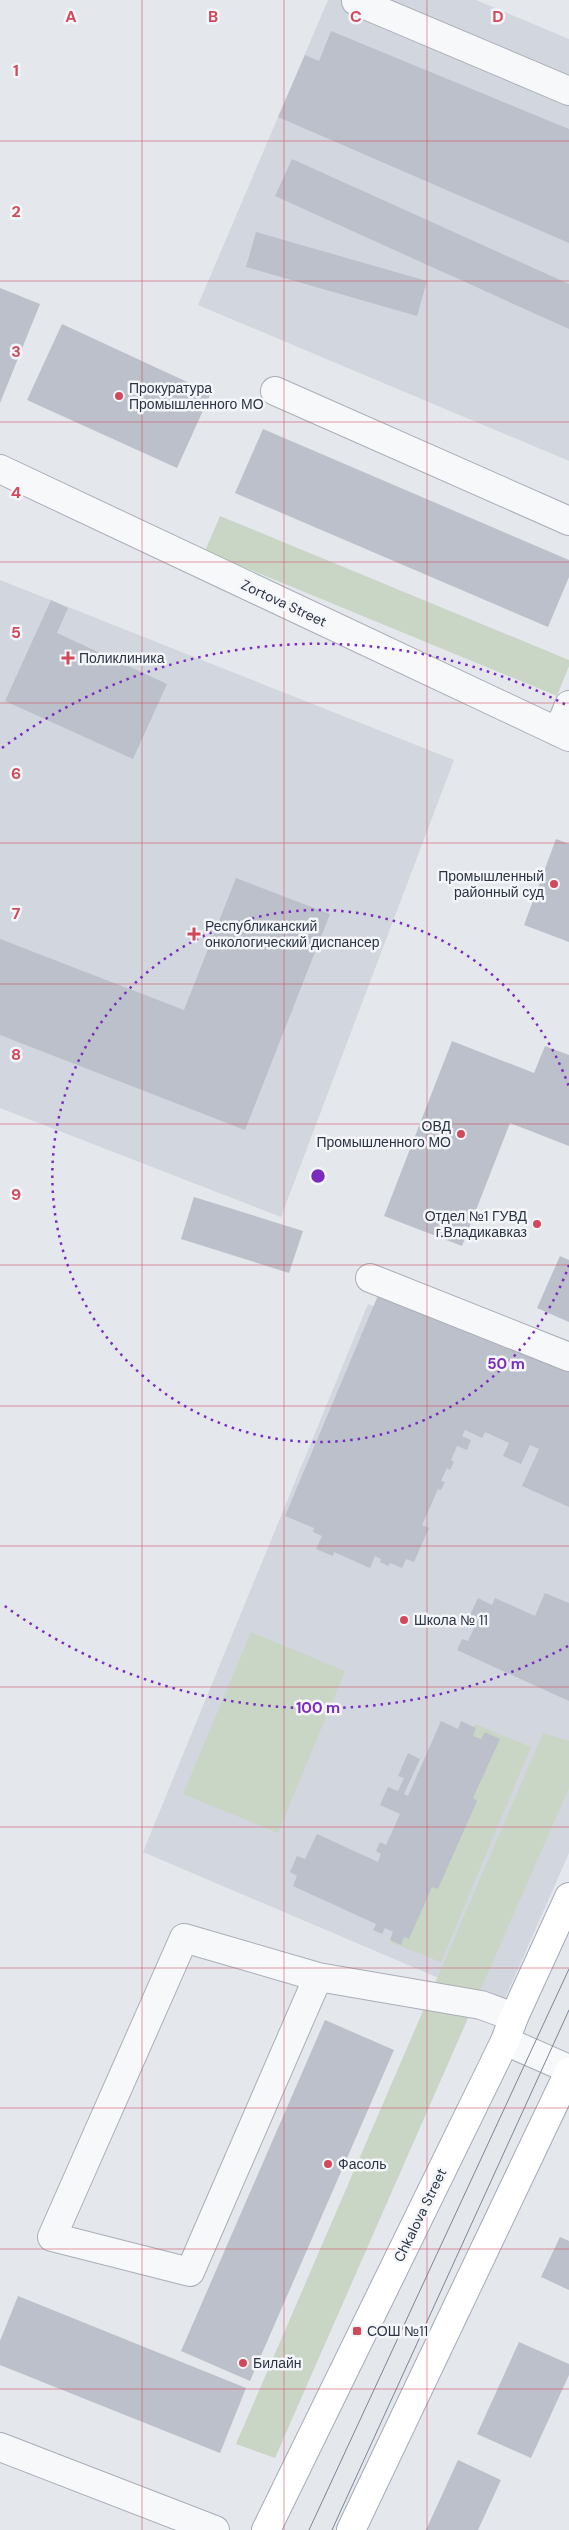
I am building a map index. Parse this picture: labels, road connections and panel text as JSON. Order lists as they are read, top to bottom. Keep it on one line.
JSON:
{"streets":{"main road":["Chkalova Street"],"street":["Zortova Street"]},"places":{"other":["Прокуратура Промышленного МО","Промышленный районный суд","ОВД Промышленного МО","Отдел №1 ГУВД г.Владикавказ","Школа № 11","Фасоль","Билайн"],"health":["Поликлиника","Республиканский онкологический диспансер"],"transit":["СОШ №11"]},"grid":{"columns":["A","B","C","D"],"rows":["1","2","3","4","5","6","7","8","9"]},"rings":["50 m","100 m"]}
